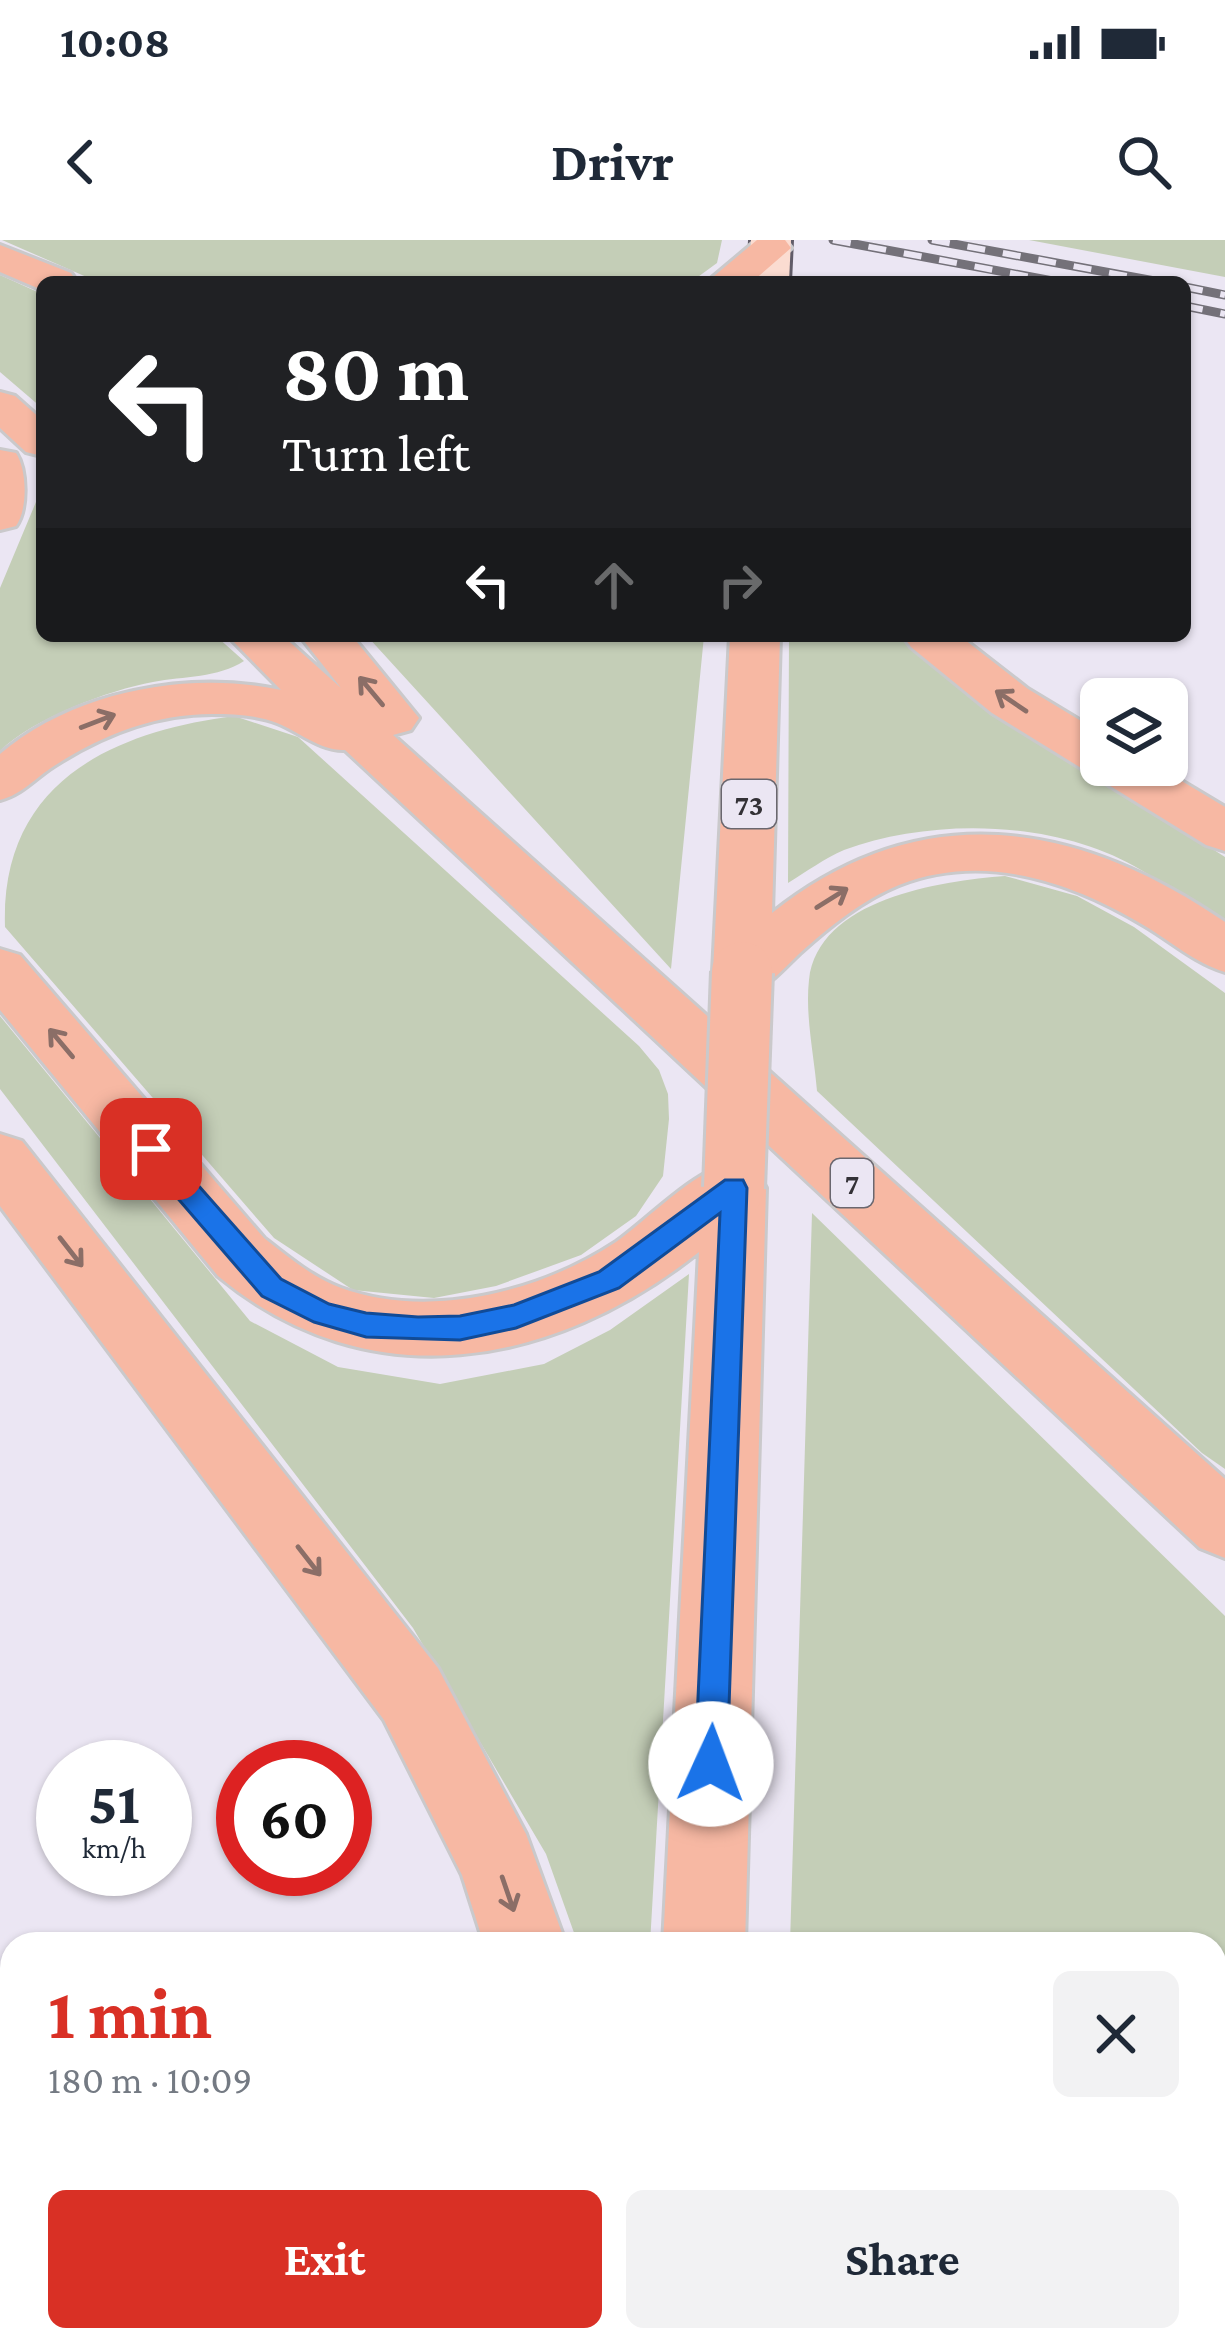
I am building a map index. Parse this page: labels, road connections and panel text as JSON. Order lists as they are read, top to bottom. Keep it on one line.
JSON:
{"streets":{"main road":["73","7"]},"page":{"status":"10:08","header":"Drivr","turn":["80 m","Turn left"],"speed":"51 km/h","limit":"60","heading":["1 min","180 m · 10:09"],"buttons":["Exit","Share"]}}
